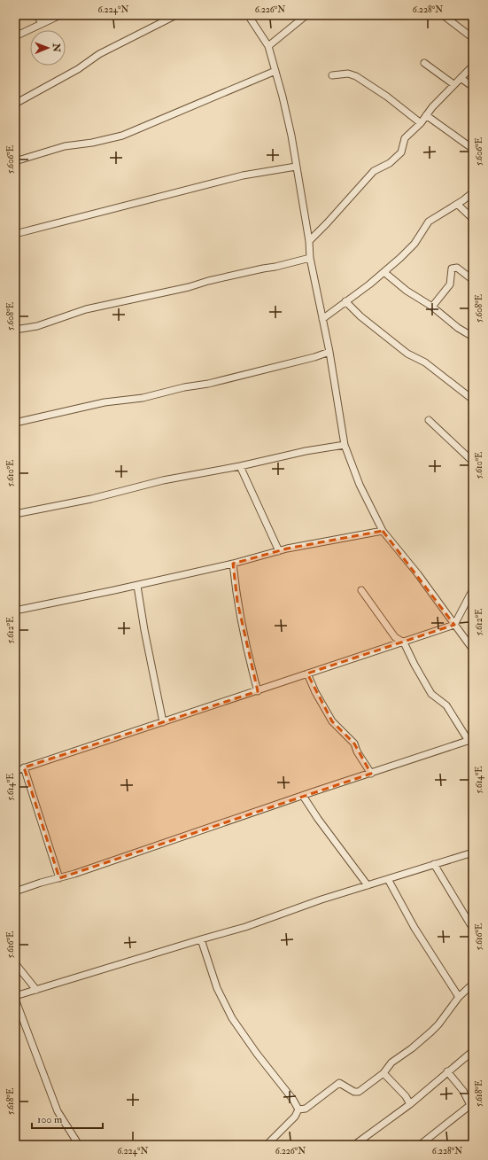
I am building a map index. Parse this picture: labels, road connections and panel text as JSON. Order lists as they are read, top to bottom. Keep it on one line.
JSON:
{"scale_bar":"100 m","north":"right","coordinates":["6.224°N","6.226°N","6.228°N","5.606°E","5.608°E","5.610°E","5.612°E","5.614°E","5.616°E","5.618°E"]}
